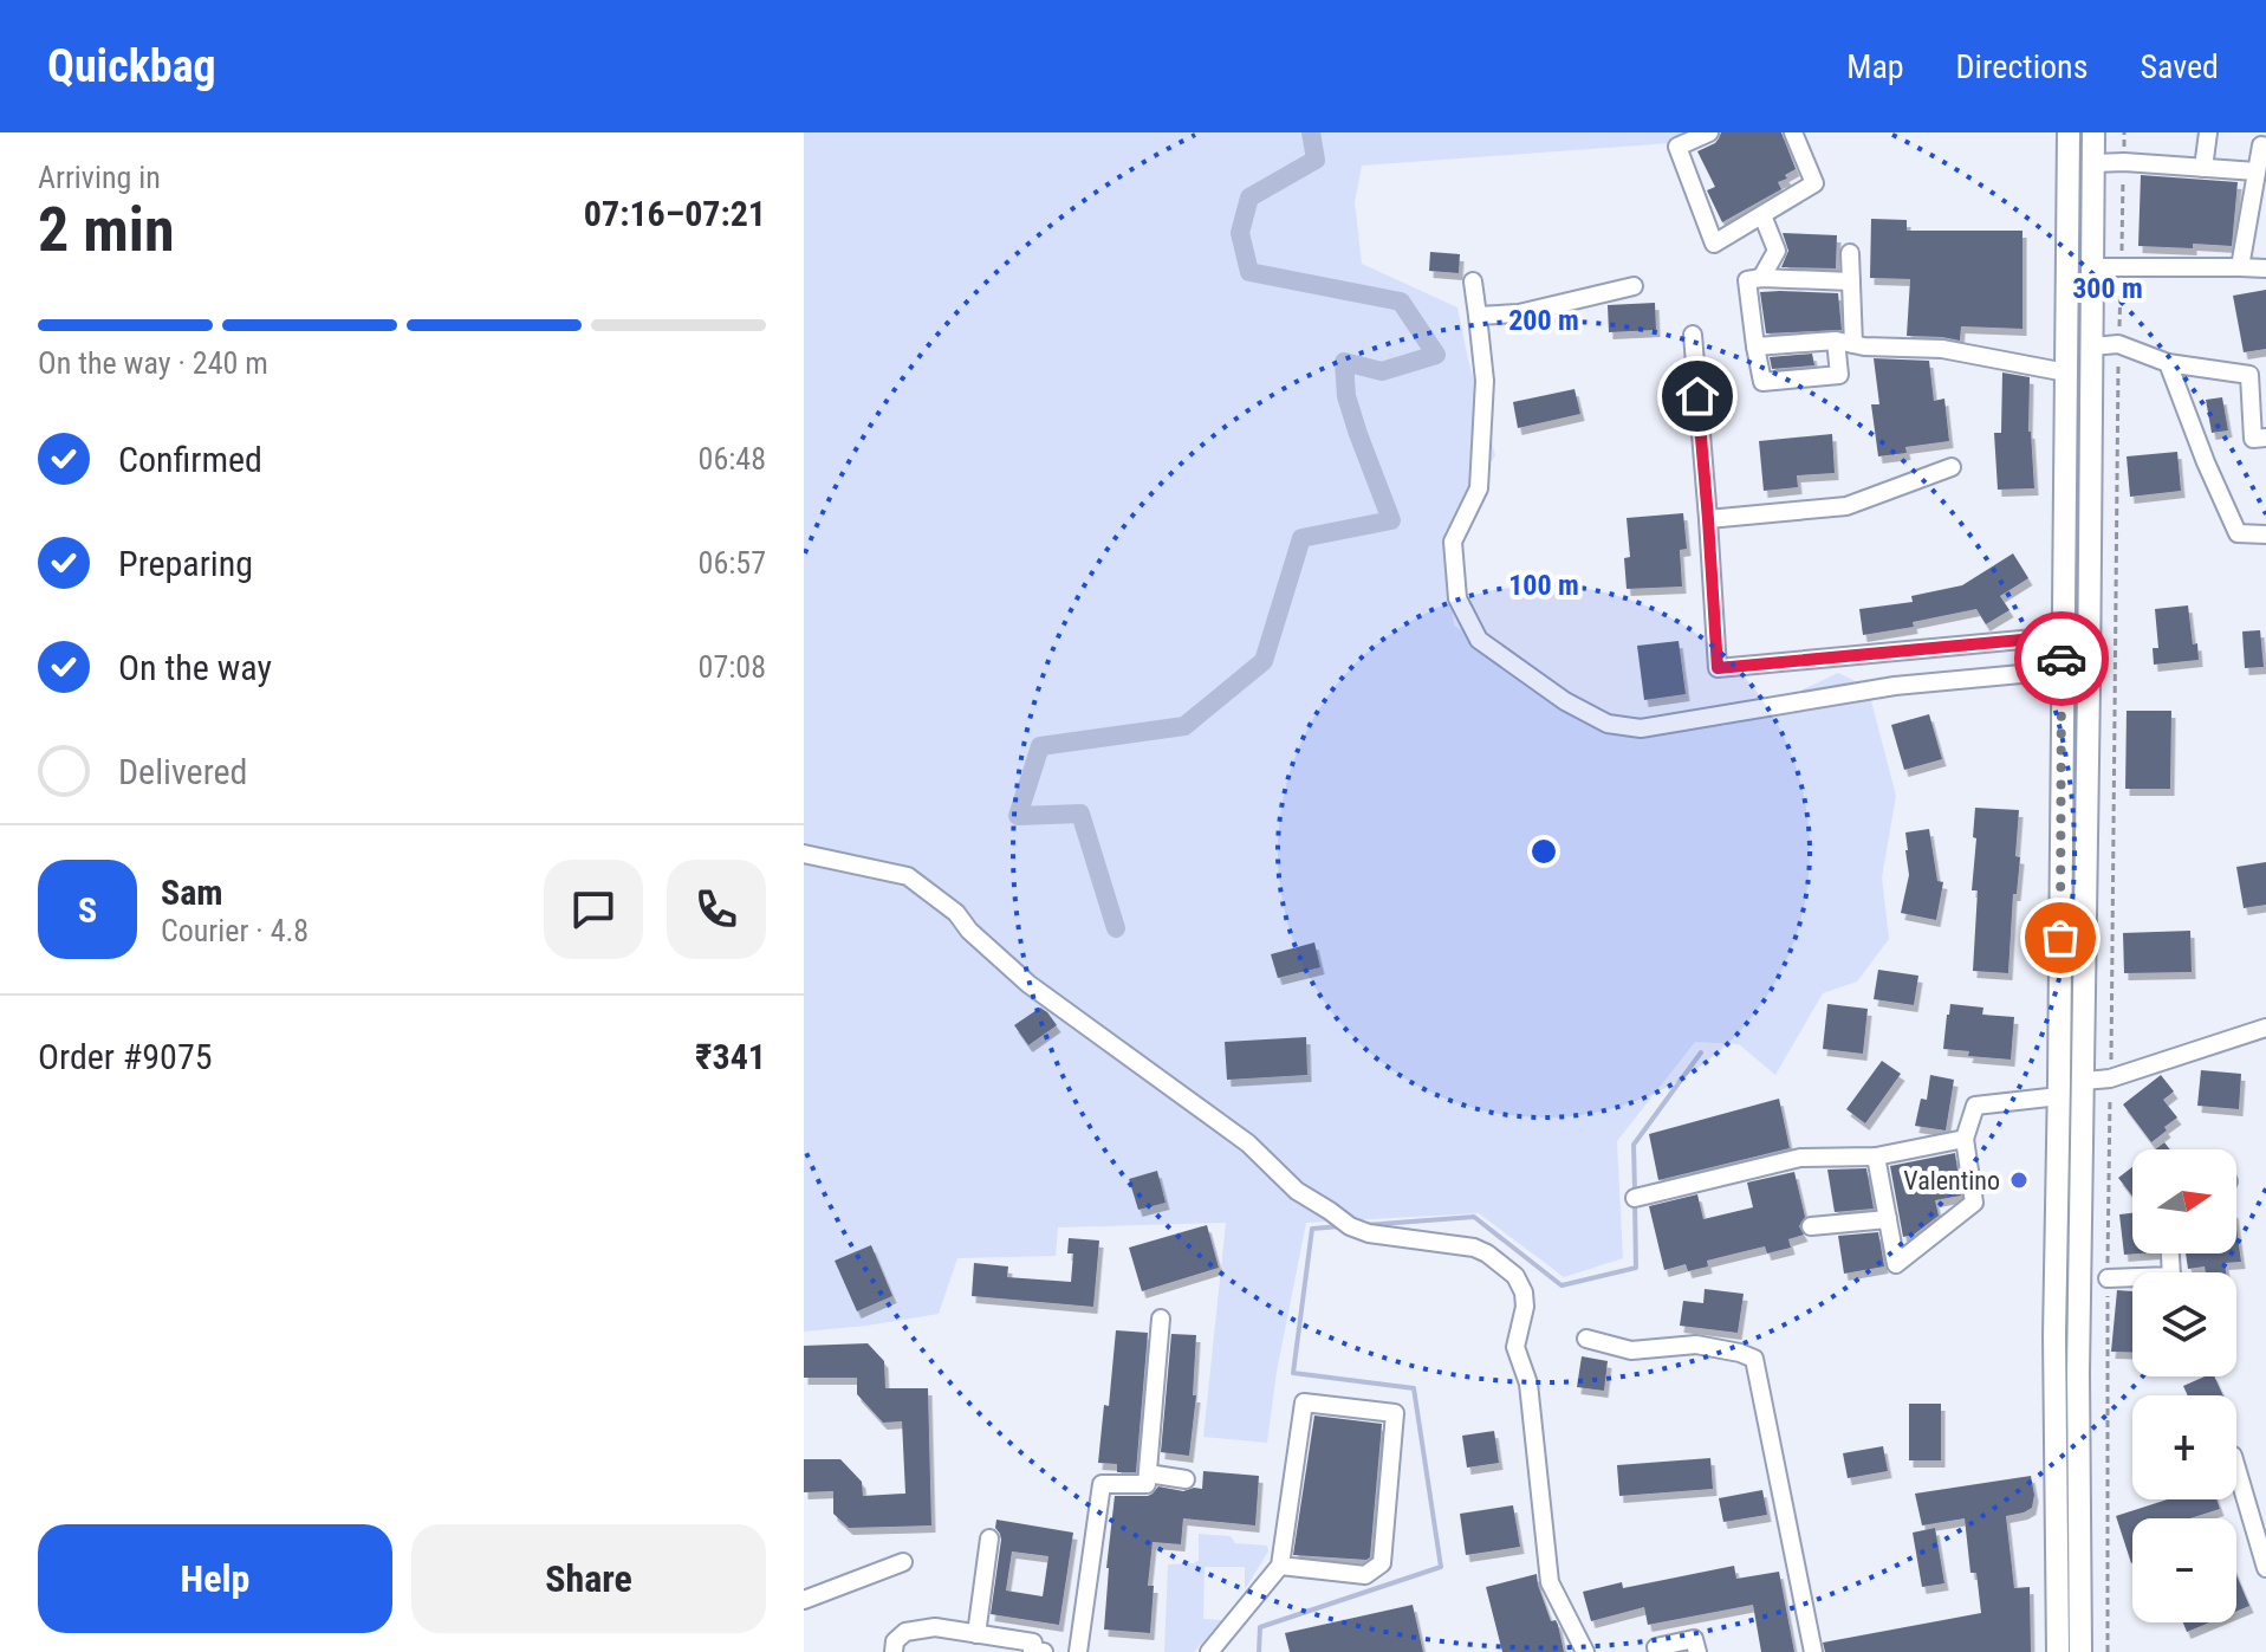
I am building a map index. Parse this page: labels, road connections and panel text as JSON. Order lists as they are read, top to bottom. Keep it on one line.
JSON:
{"places":["Valentino"],"north":"right","page":{"header":"Quickbag","nav":["Map","Directions","Saved"],"heading":["2 min","Arriving in","07:16–07:21"],"panel":["Sam","Courier · 4.8","Order #9075","₹341"],"bar":"On the way · 240 m","list":[["Confirmed","06:48"],["Preparing","06:57"],["On the way","07:08"],"Delivered"],"round":"S","map_buttons":["+","−"],"buttons":["Help","Share"]},"rings":["300 m","200 m","100 m"]}
